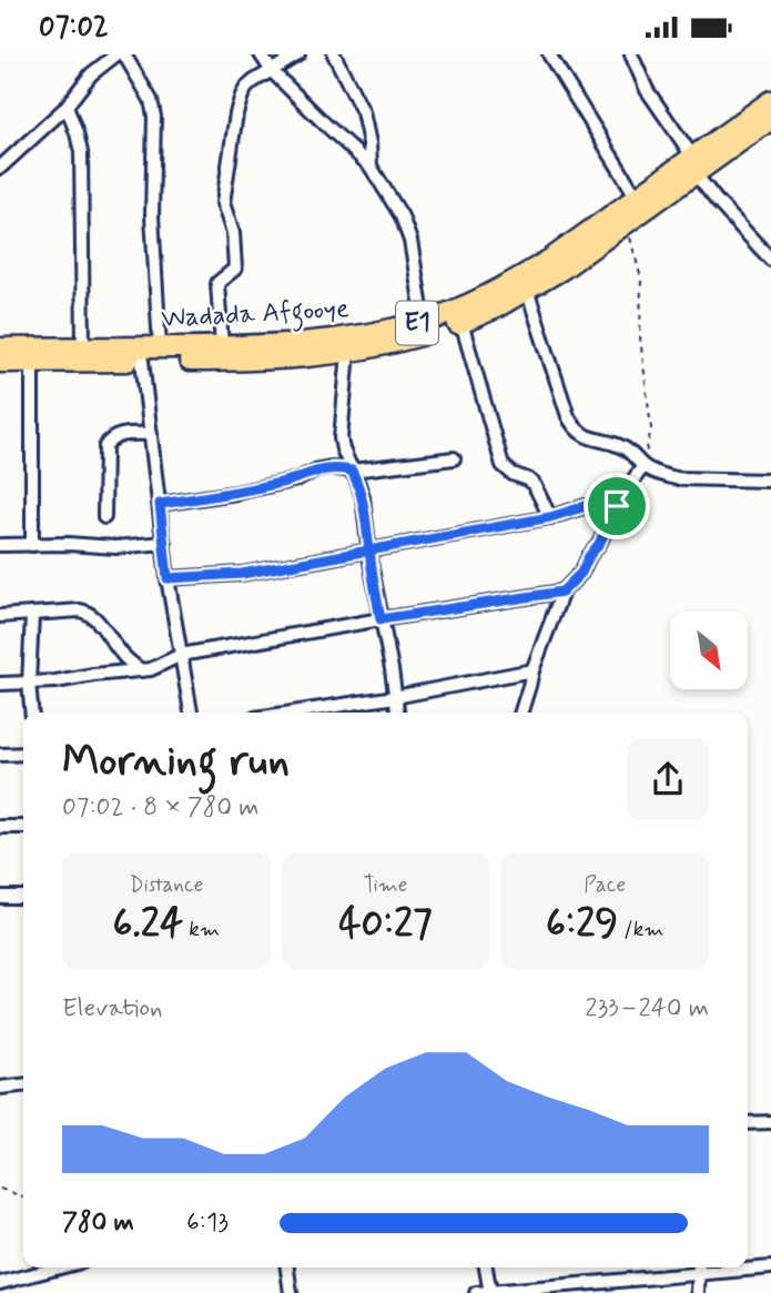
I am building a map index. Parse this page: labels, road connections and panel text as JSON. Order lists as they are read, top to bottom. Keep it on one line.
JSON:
{"streets":{"highway":["Wadada Afgooye","E1"]},"north":"bottom right","page":{"status":"07:02","heading":["Morning run","07:02 · 8 × 780 m"],"stats":[["Distance","6.24 km"],["Time","40:27"],["Pace","6:29 /km"]],"chart":["Elevation","233–240 m"],"list":[{"name":"780 m","note":"6:13"}]}}
